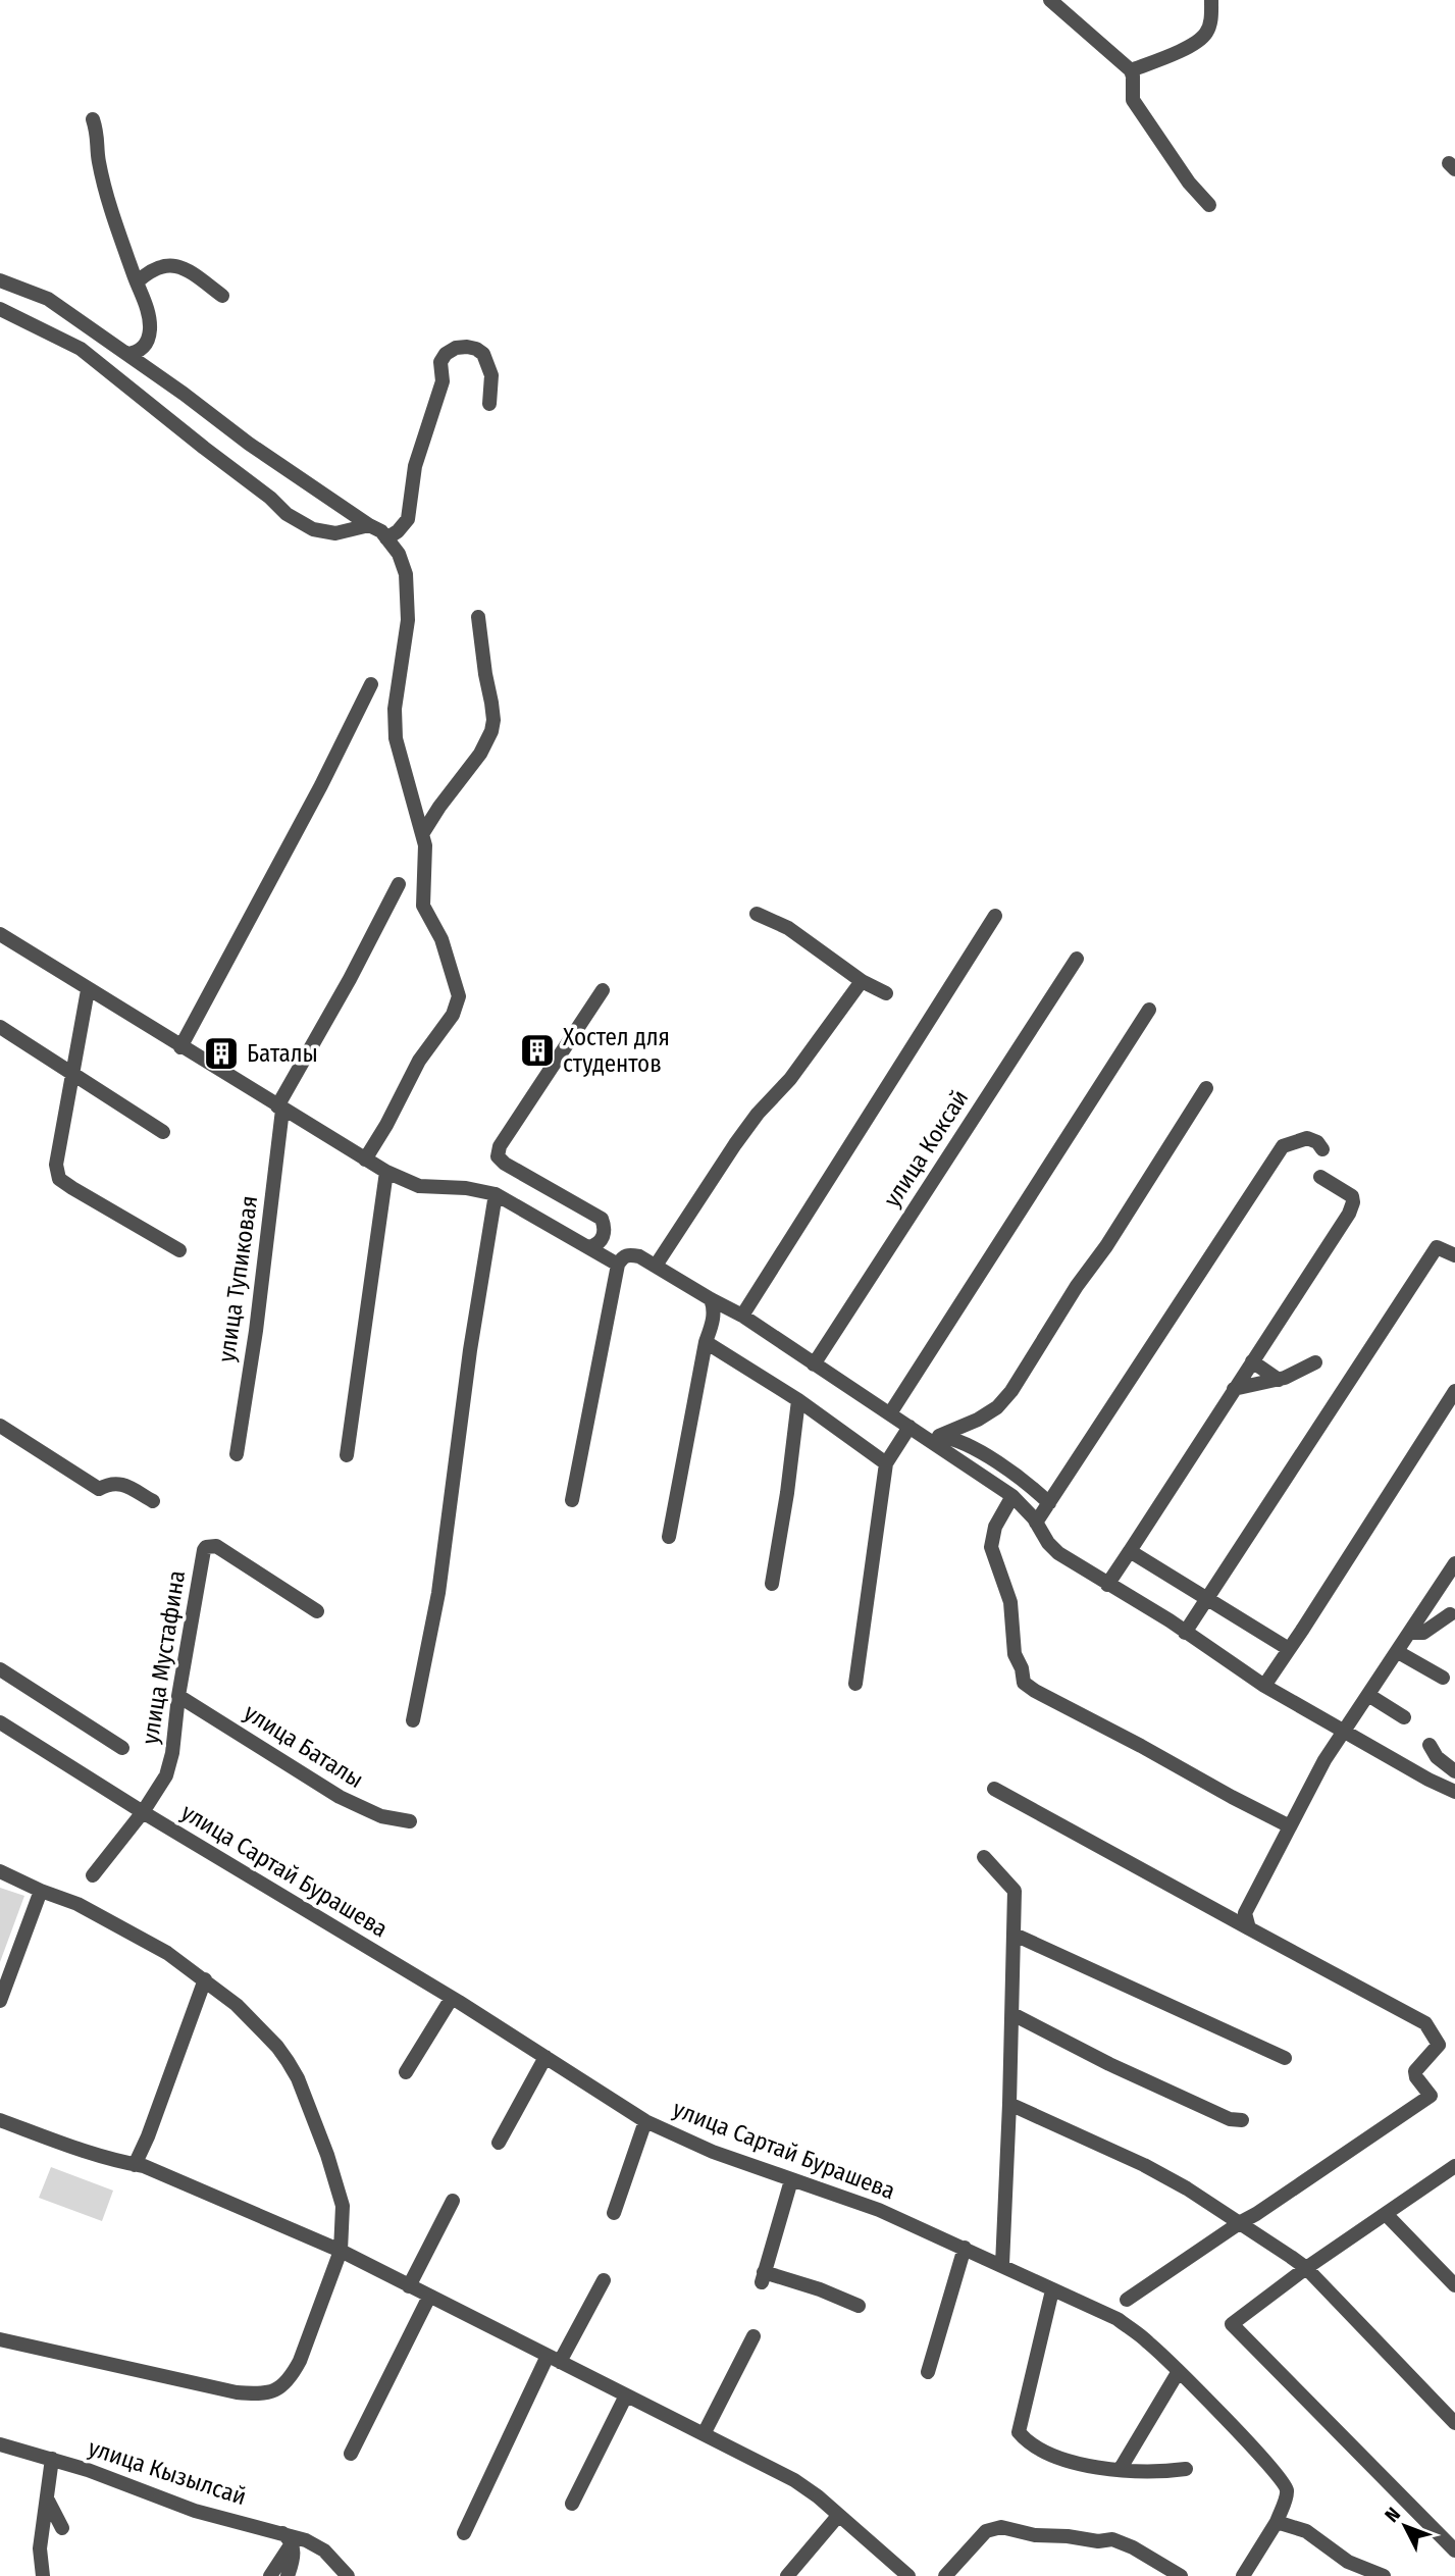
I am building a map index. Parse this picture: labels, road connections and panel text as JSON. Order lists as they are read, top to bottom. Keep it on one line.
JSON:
{"streets":{"street":["улица Коксай","улица Тупиковая","улица Мустафина","улица Баталы","улица Сартай Бурашева","улица Кызылсай"]},"crossings":[["улица Мустафина","улица Баталы"],["улица Мустафина","улица Сартай Бурашева"]],"places":{"building":["Хостел для студентов","Баталы"]},"north":"top left"}
